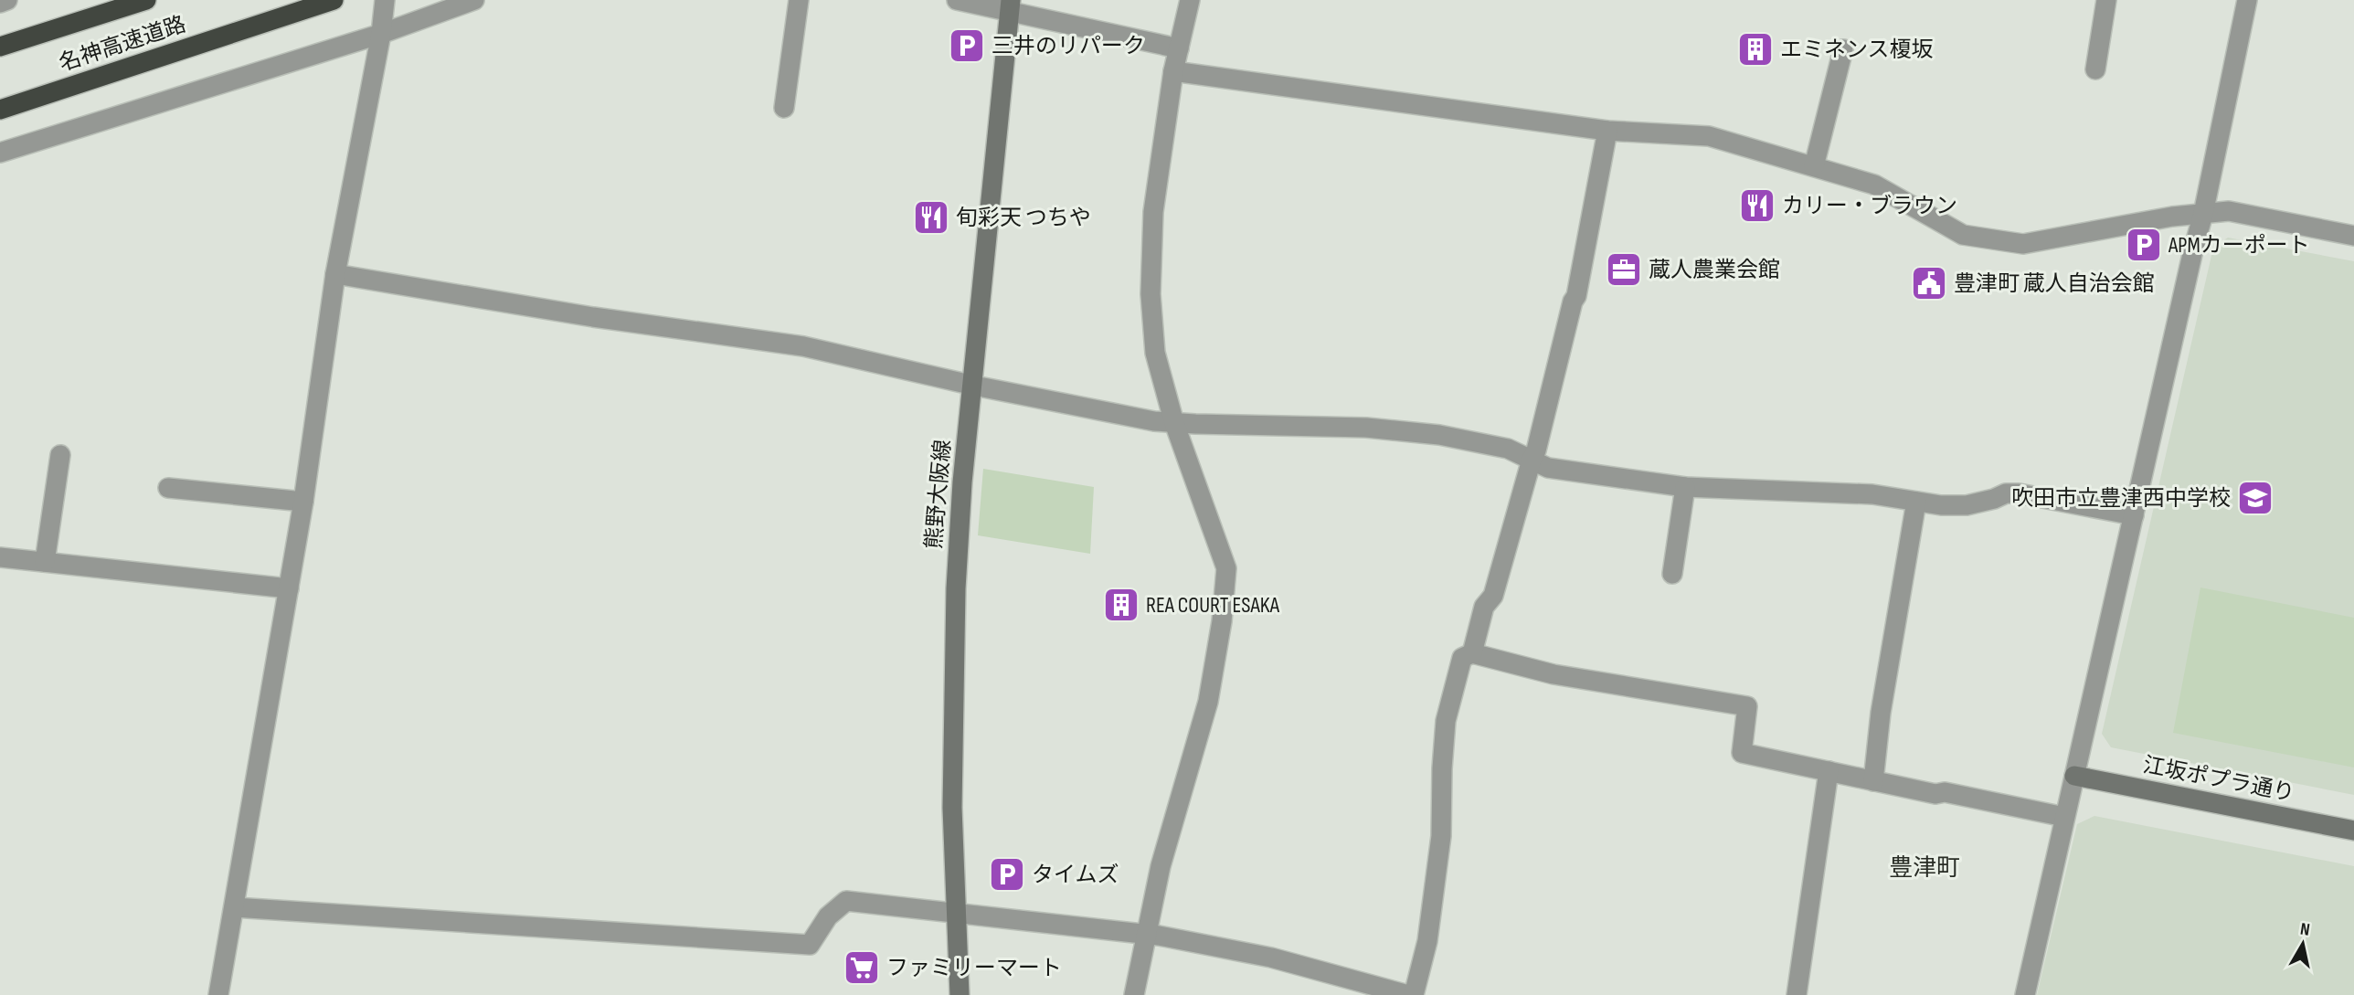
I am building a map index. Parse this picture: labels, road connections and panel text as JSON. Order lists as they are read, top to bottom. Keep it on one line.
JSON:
{"streets":{"highway":["名神高速道路"],"main road":["熊野大阪線","江坂ポプラ通り"]},"districts":["豊津町"],"places":{"parking":["三井のリパーク","APMカーポート","タイムズ"],"building":["エミネンス榎坂","REA COURT ESAKA"],"restaurant":["カリー・ブラウン","旬彩天 つちや"],"office":["蔵人農業会館"],"public building":["豊津町 蔵人自治会館"],"school or university":["吹田市立豊津西中学校"],"supermarket":["ファミリーマート"]},"north":"top"}
